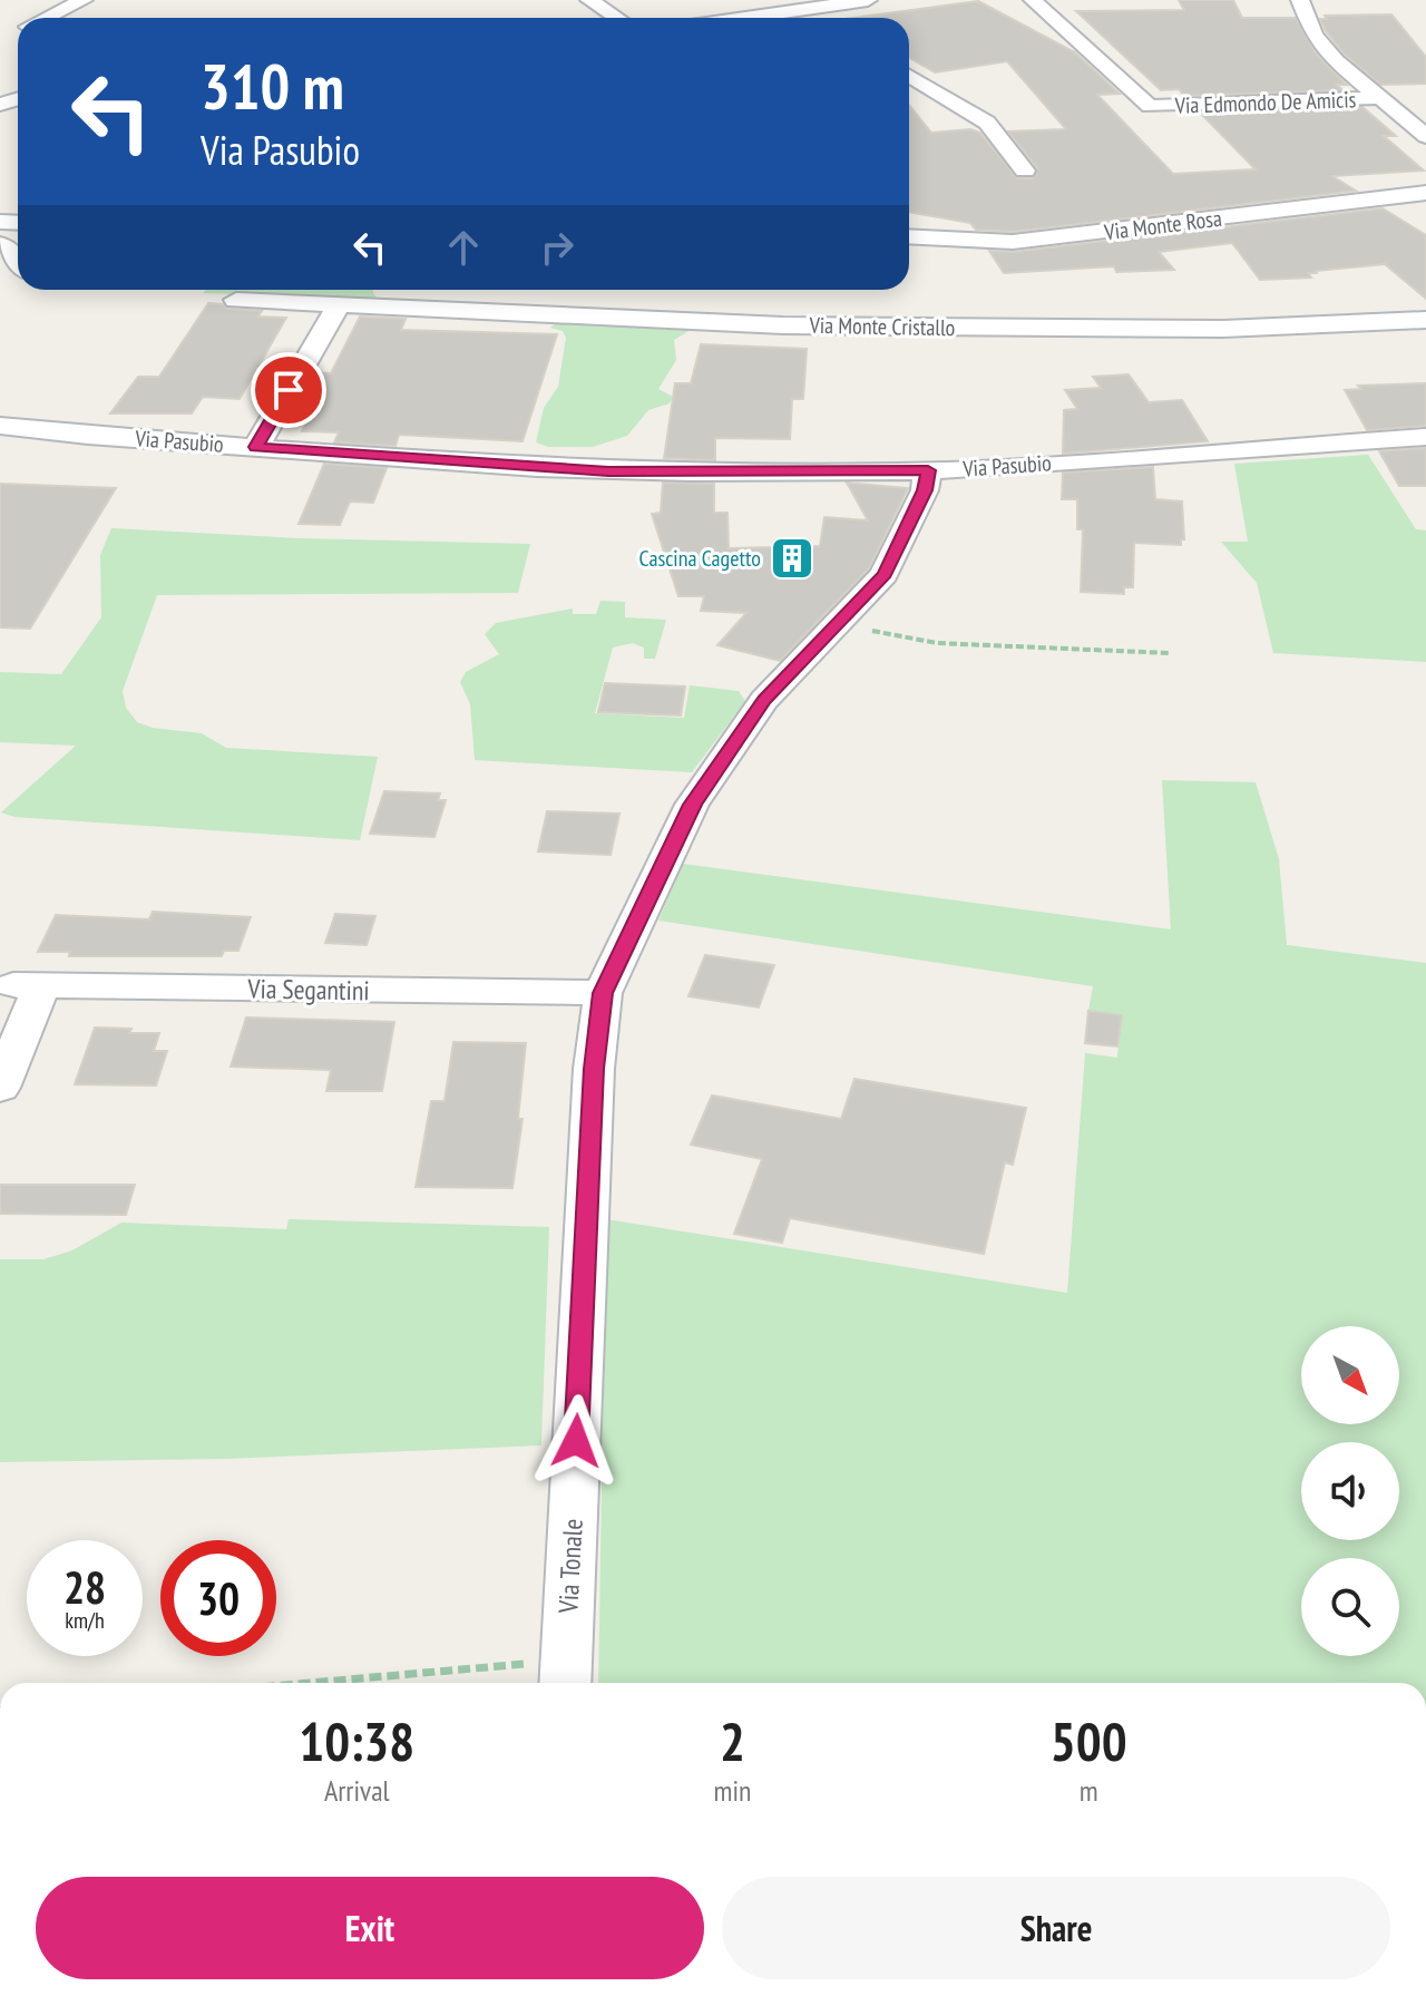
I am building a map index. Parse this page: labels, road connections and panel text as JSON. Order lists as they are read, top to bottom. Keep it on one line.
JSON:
{"streets":{"street":["Via Edmondo De Amicis","Via Monte Rosa","Via Monte Cristallo","Via Pasubio","Via Segantini","Via Tonale"]},"crossings":[["Via Pasubio","Via Tonale"],["Via Segantini","Via Tonale"]],"places":{"building":["Cascina Cagetto"]},"north":"bottom right","page":{"turn":["310 m","Via Pasubio"],"speed":"28 km/h","limit":"30","eta":["10:38","Arrival","2","min","500","m"],"buttons":["Exit","Share"]}}
